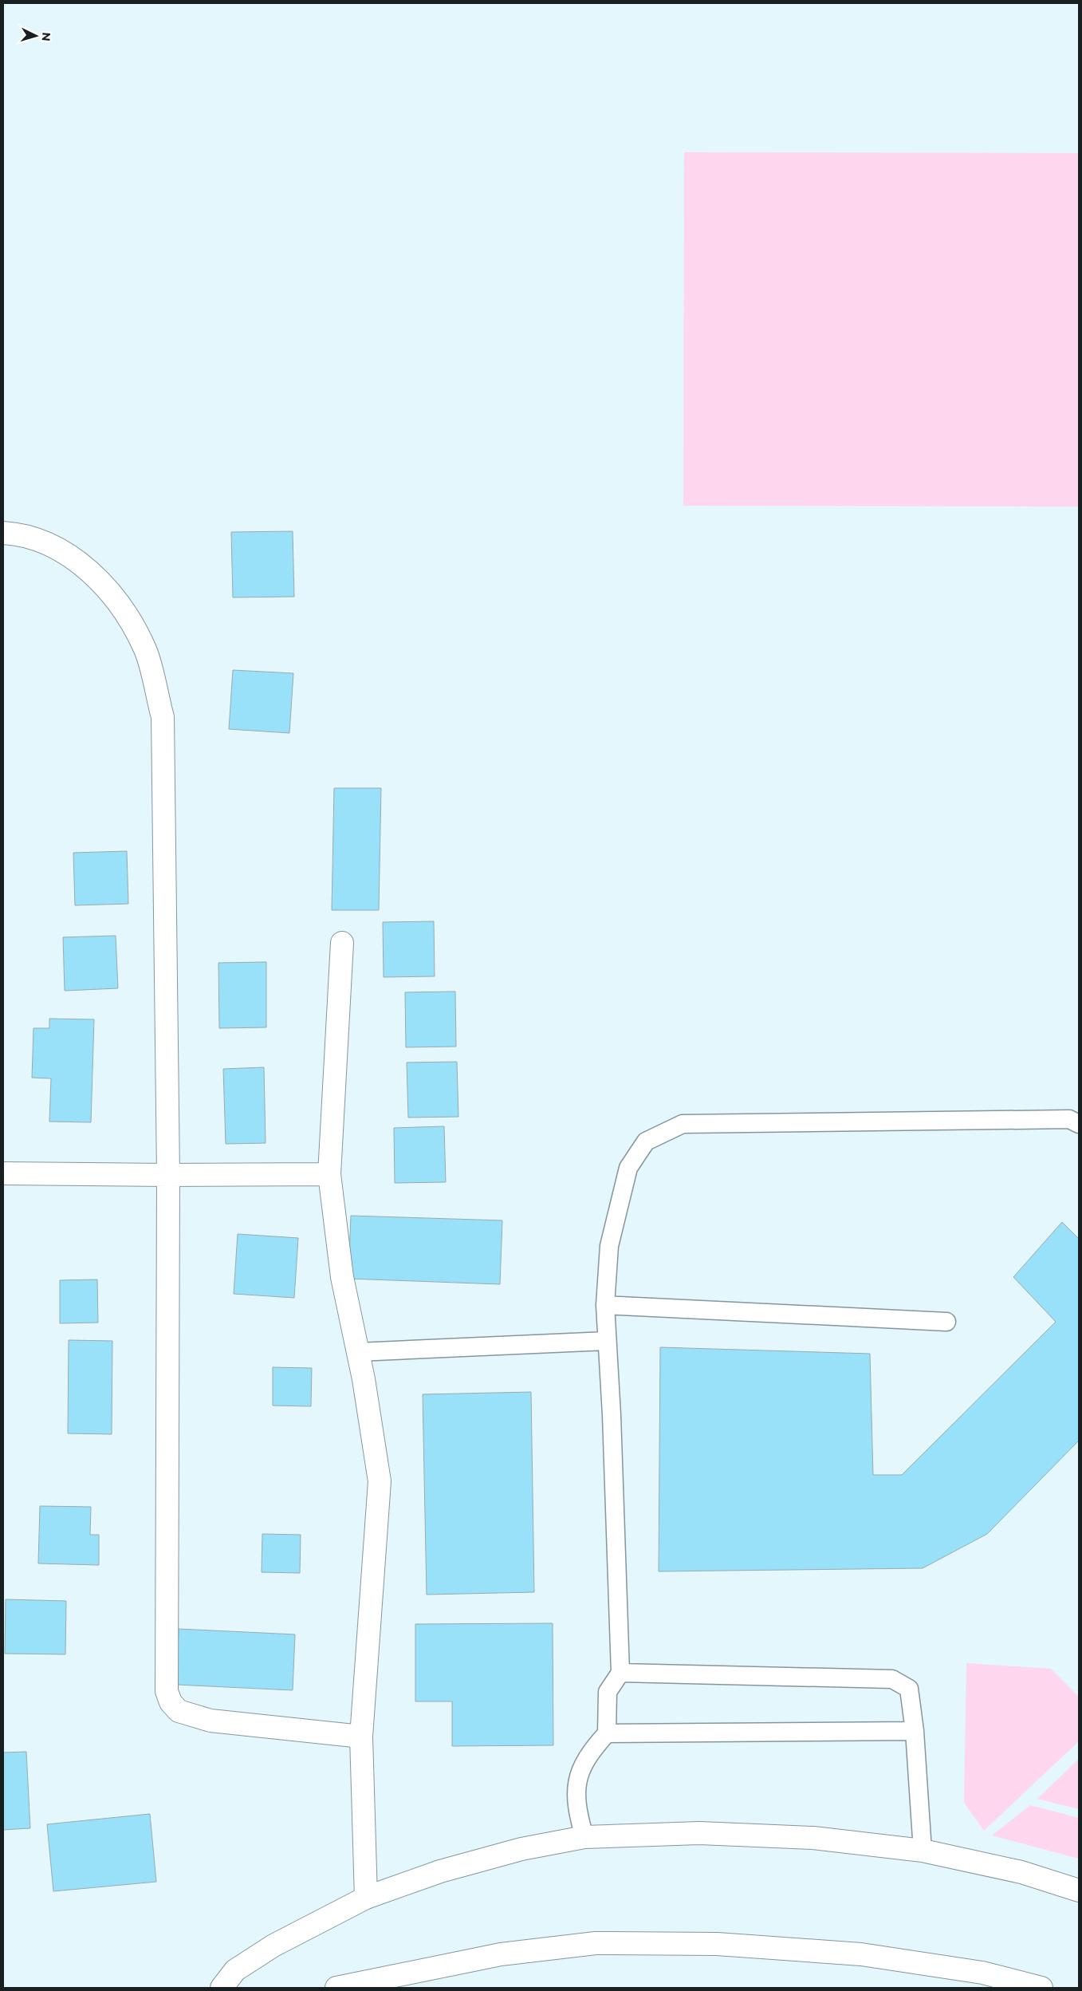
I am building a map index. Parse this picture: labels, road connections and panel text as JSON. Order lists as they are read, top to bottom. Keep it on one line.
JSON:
{"north":"right"}
